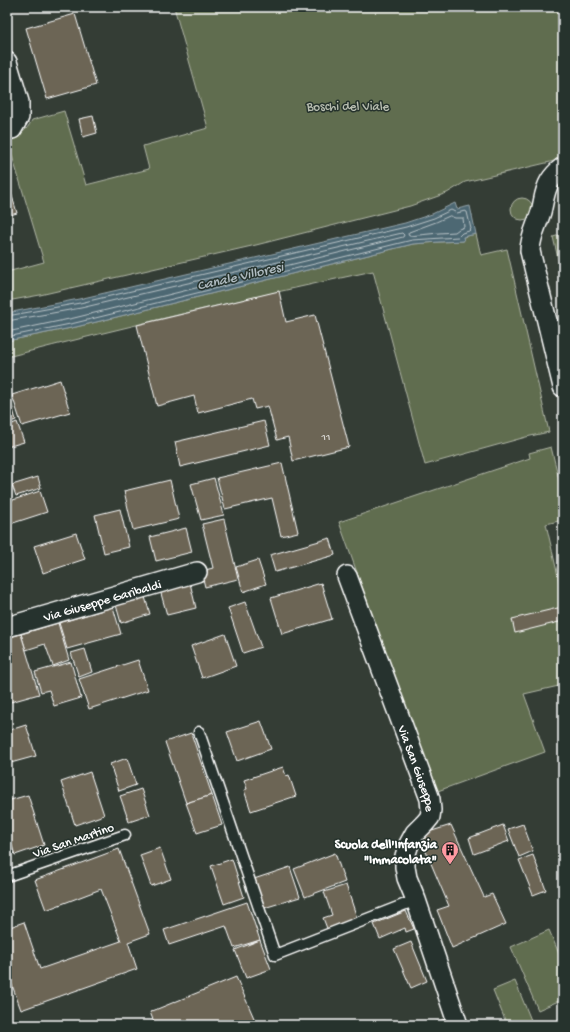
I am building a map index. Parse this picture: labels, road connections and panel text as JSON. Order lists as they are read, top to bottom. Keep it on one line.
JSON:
{"streets":{"street":["Via Giuseppe Garibaldi","Via San Giuseppe"],"lane":["Via San Martino"]},"water":["Canale Villoresi"],"parks":["Boschi del Viale"],"places":{"building":["Scuola dell'Infanzia \"Immacolata\""]},"house_numbers":["11"]}
